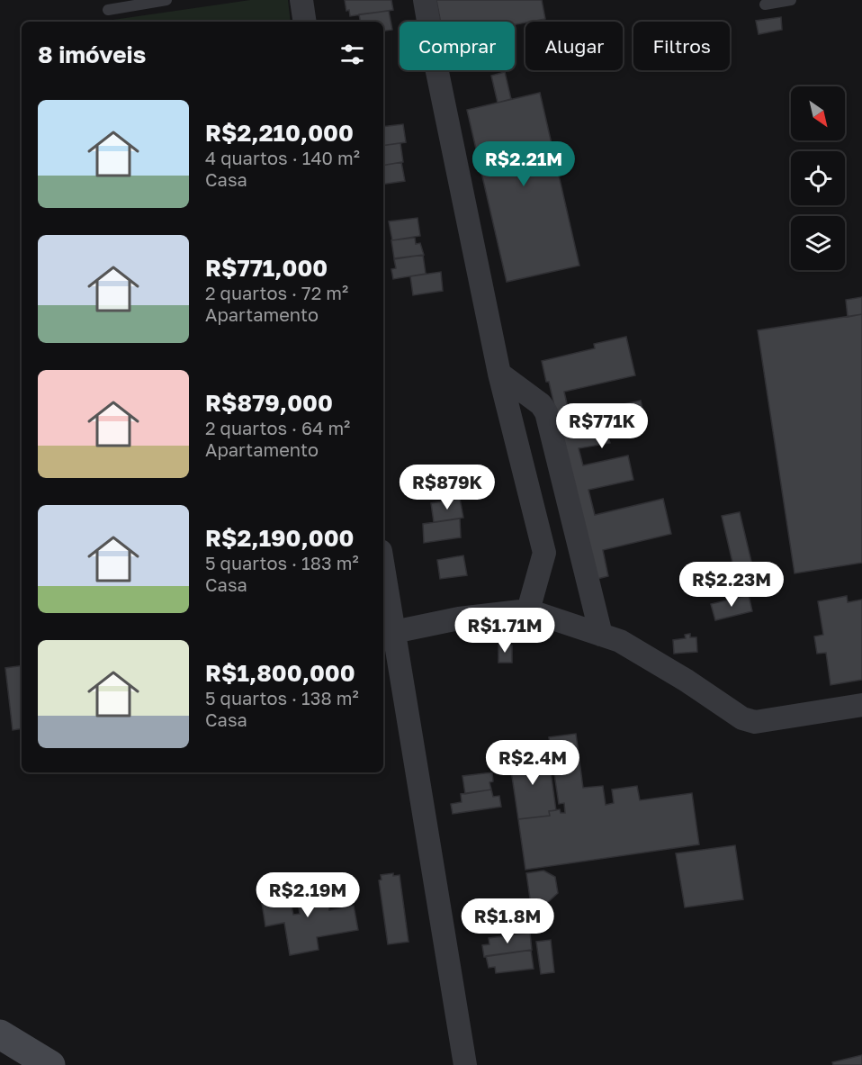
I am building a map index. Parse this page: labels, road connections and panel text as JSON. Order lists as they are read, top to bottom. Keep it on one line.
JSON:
{"north":"bottom right","page":{"chip":["Comprar","Alugar","Filtros"],"heading":"8 imóveis","list":[{"name":"R$2,210,000","note":"4 quartos · 140 m² · Casa"},{"name":"R$771,000","note":"2 quartos · 72 m² · Apartamento"},{"name":"R$879,000","note":"2 quartos · 64 m² · Apartamento"},{"name":"R$2,190,000","note":"5 quartos · 183 m² · Casa"},{"name":"R$1,800,000","note":"5 quartos · 138 m² · Casa"}],"price":["R$2.21M","R$771K","R$879K","R$2.23M","R$1.71M","R$2.4M","R$2.19M","R$1.8M"]}}
